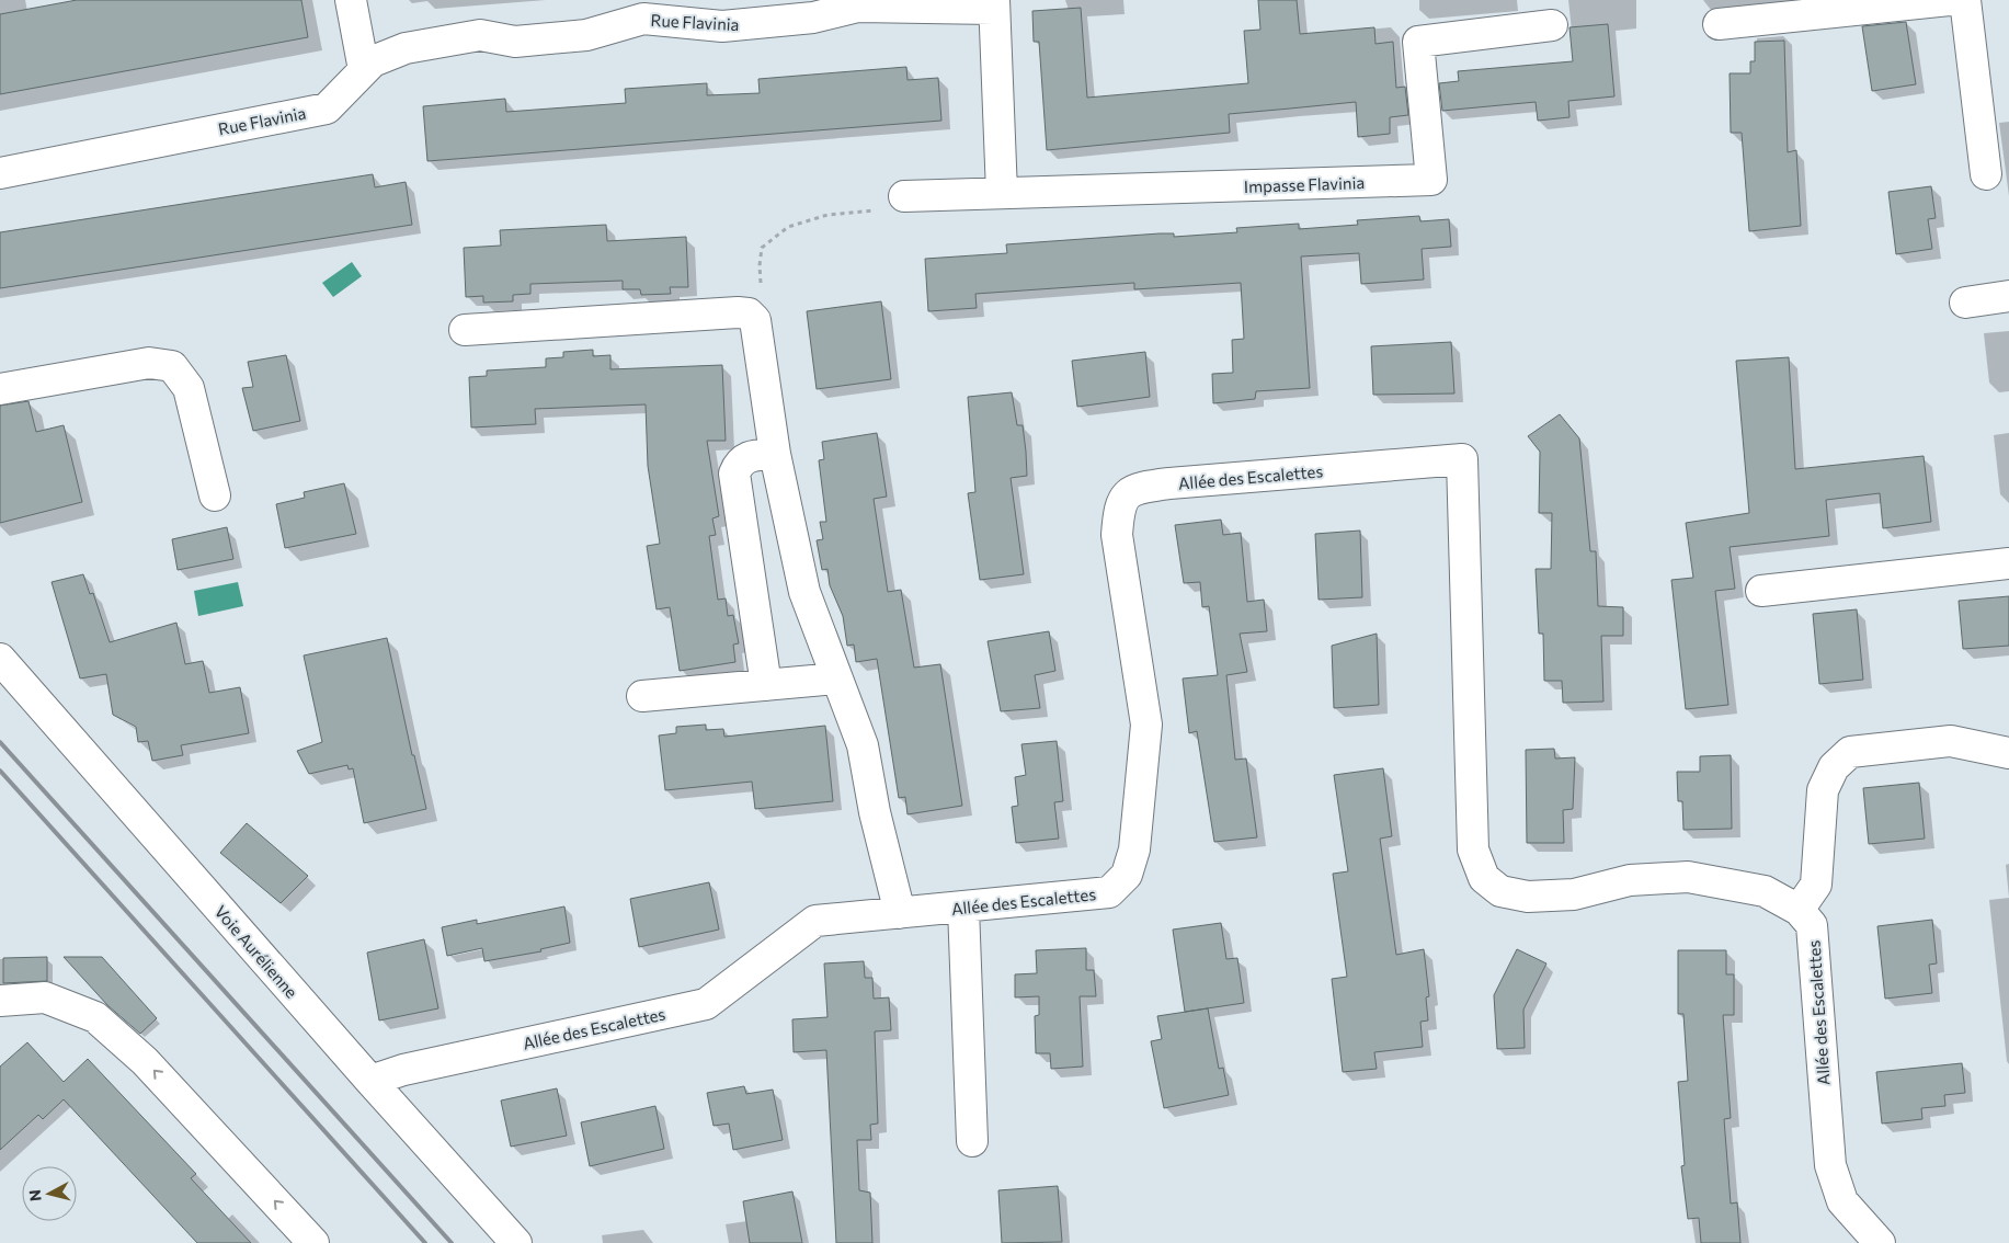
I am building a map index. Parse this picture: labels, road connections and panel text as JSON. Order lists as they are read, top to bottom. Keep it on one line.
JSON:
{"streets":{"street":["Rue Flavinia","Impasse Flavinia","Allée des Escalettes","Voie Aurélienne"]},"crossings":[["Rue Flavinia","Impasse Flavinia"],["Allée des Escalettes","Voie Aurélienne"]],"north":"left"}
